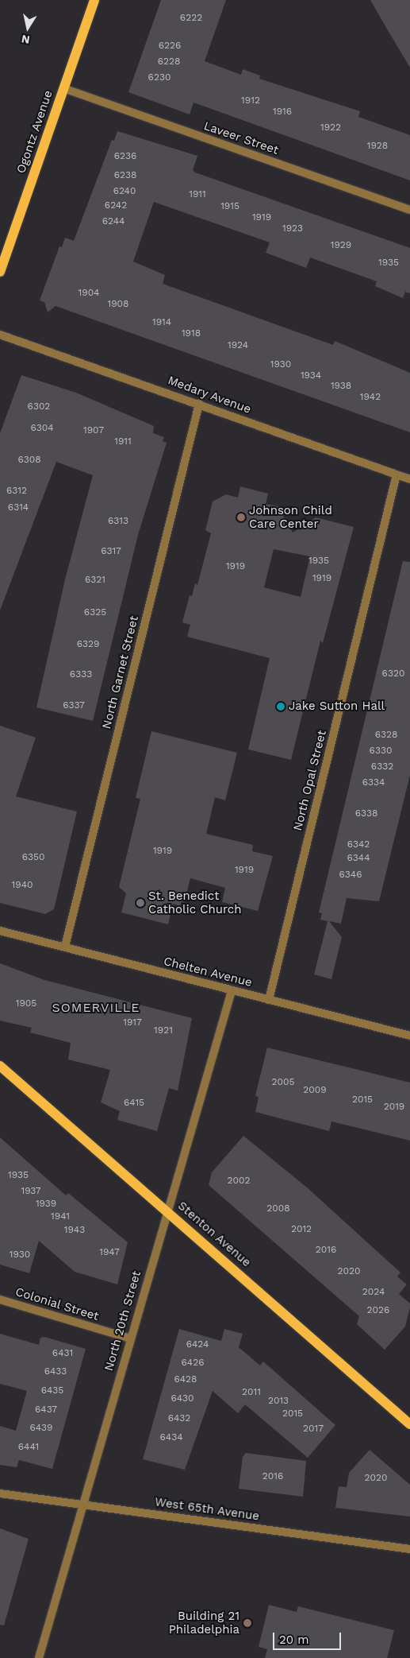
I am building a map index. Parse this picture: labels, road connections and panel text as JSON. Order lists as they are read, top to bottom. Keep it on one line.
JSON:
{"streets":{"main road":["Ogontz Avenue","Stenton Avenue"],"street":["Laveer Street","Medary Avenue","North Garnet Street","North Opal Street","Chelten Avenue","Colonial Street","North 20th Street","West 65th Avenue"]},"crossings":[["Ogontz Avenue","Laveer Street"],["Medary Avenue","North Garnet Street"],["Medary Avenue","North Opal Street"],["North Garnet Street","Chelten Avenue"],["North Opal Street","Chelten Avenue"],["Chelten Avenue","North 20th Street"],["Stenton Avenue","North 20th Street"],["Colonial Street","North 20th Street"],["North 20th Street","West 65th Avenue"]],"districts":["SOMERVILLE"],"places":["Johnson Child Care Center","Jake Sutton Hall","St. Benedict Catholic Church","Building 21 Philadelphia"],"house_numbers":["6222","6226","6228","6230","1912","1916","1922","1928","6236","6238","6240","1911","6242","1915","1919","6244","1923","1929","1935","1904","1908","1914","1918","1924","1930","1934","1938","1942","6302","6304","1907","1911","6308","6312","6314","6313","6317","1935","1919","1919","6321","6325","6329","6320","6333","6337","6328","6330","6332","6334","6338","6342","1919","6350","6344","1919","6346","1940","1905","1917","1921","2005","2009","2015","6415","2019","1935","2002","1937","1939","2008","1941","2012","1943","2016","1947","1930","2020","2024","2026","6424","6431","6426","6433","6428","6435","2011","6430","2013","6437","2015","6432","6439","2017","6434","6441","2016","2020"],"scale_bar":"20 m","north":"bottom"}
